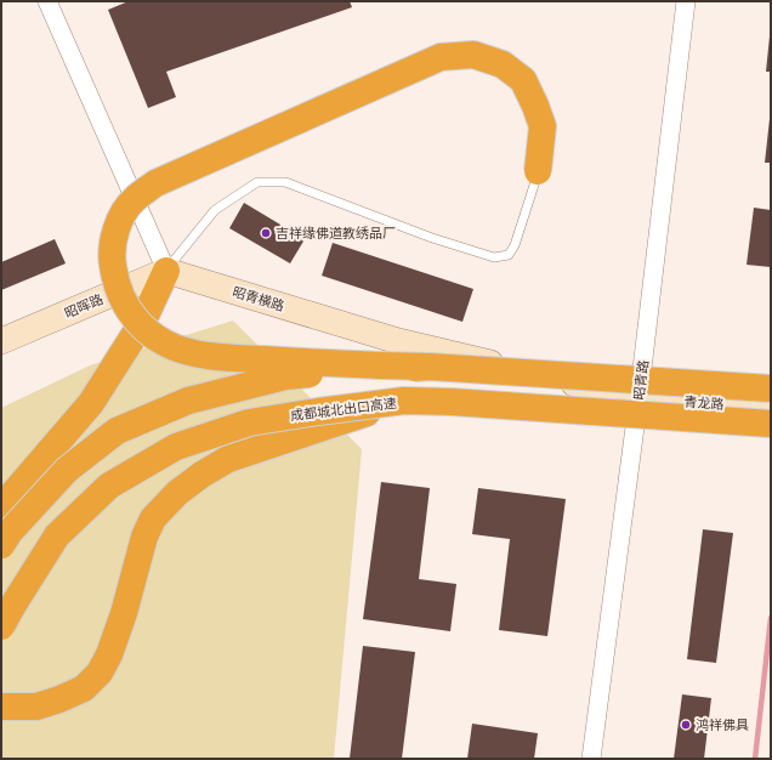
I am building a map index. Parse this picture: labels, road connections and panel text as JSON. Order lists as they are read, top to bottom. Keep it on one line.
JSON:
{"streets":{"highway":["成都城北出口高速"],"street":["昭青横路","昭晖路","昭青路","青龙路"]},"crossings":[["昭青横路","昭晖路"],["昭青横路","昭青路"],["昭青横路","青龙路"],["昭青路","青龙路"]],"places":["吉祥缘佛道教绣品厂","鸿祥佛具"]}
